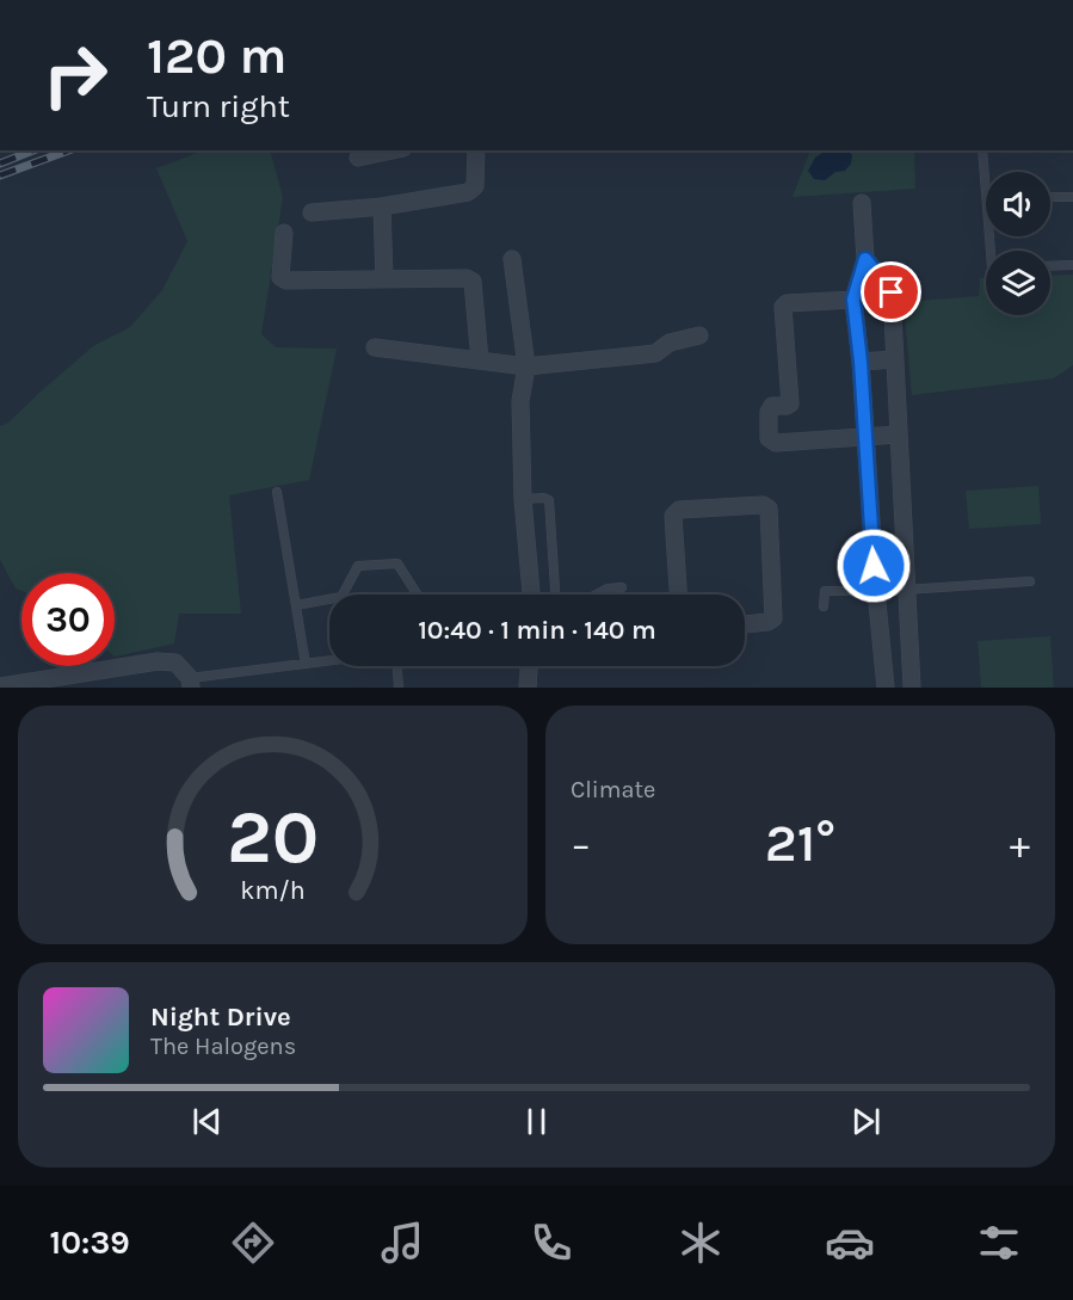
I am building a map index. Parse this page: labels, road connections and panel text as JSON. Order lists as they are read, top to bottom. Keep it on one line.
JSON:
{"page":{"turn":["120 m","Turn right"],"limit":"30","trip":"10:40 · 1 min · 140 m","tile":"Climate","heat":["−","21°","+"],"song":["Night Drive","The Halogens"],"tabs":"10:39","gauge":["20","km/h"]}}
